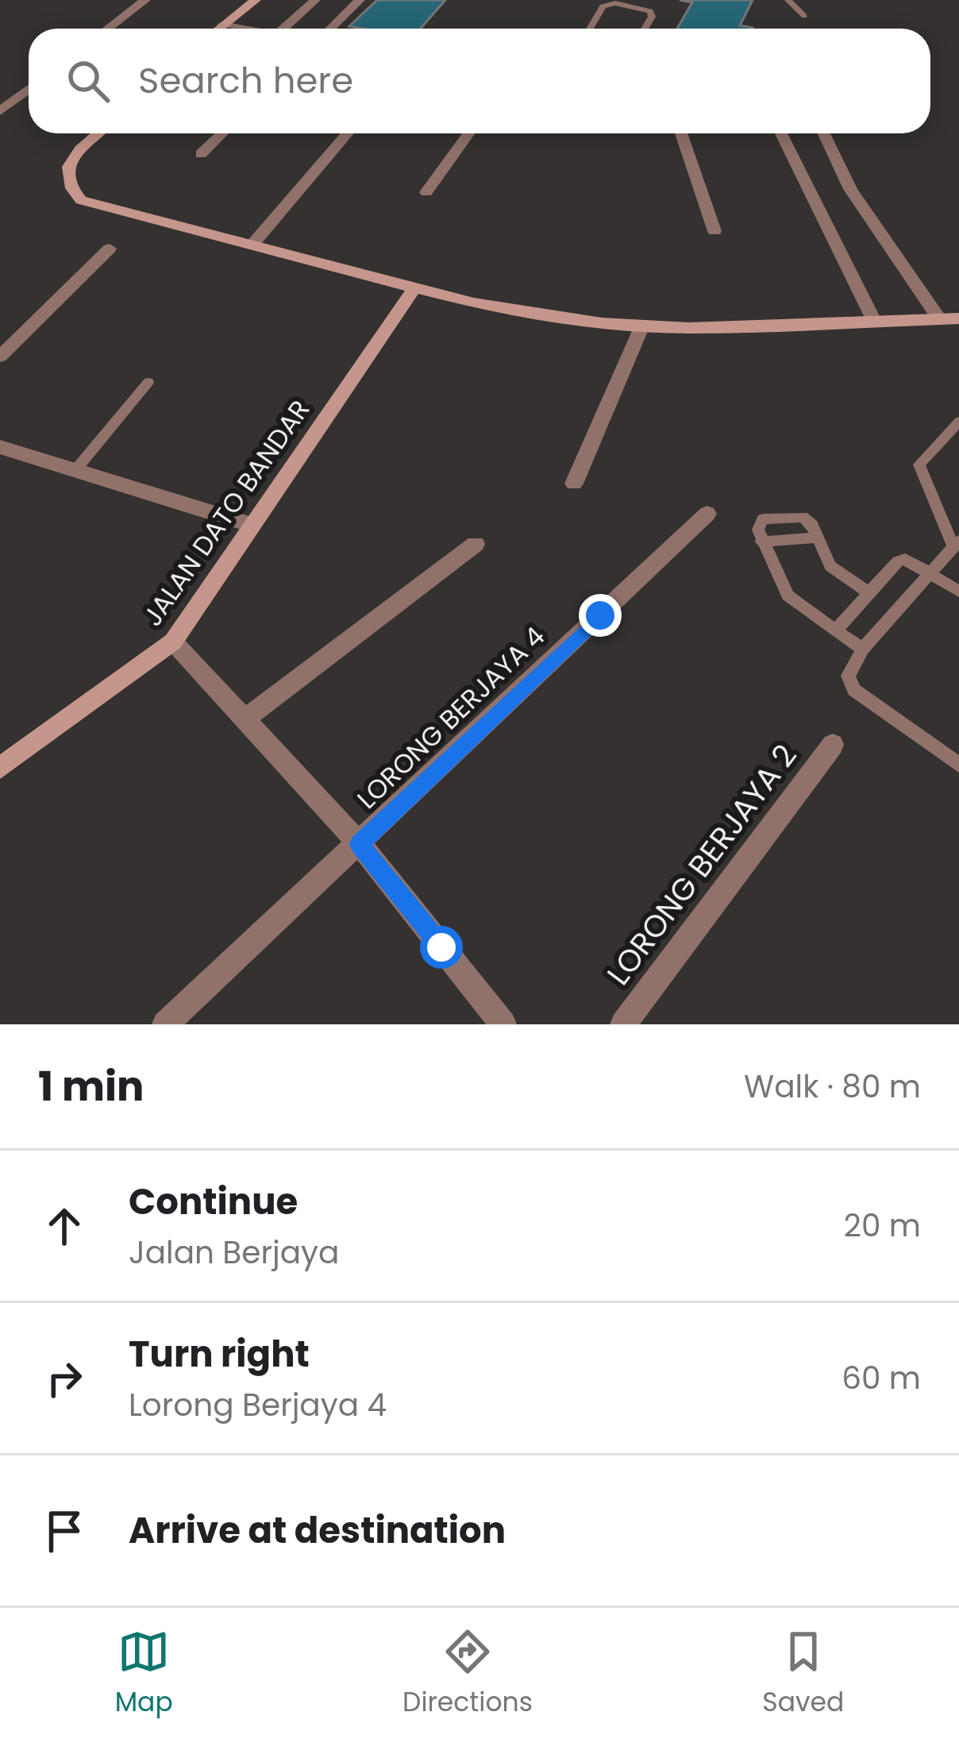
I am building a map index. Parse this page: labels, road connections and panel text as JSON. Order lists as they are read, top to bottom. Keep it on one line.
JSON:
{"streets":{"street":["JALAN DATO BANDAR","LORONG BERJAYA 4","LORONG BERJAYA 2"]},"page":{"search":"Search here","heading":["1 min","Walk · 80 m"],"list":[["Continue","Jalan Berjaya","20 m"],["Turn right","Lorong Berjaya 4","60 m"],"Arrive at destination"],"nav":["Map","Directions","Saved"]}}
